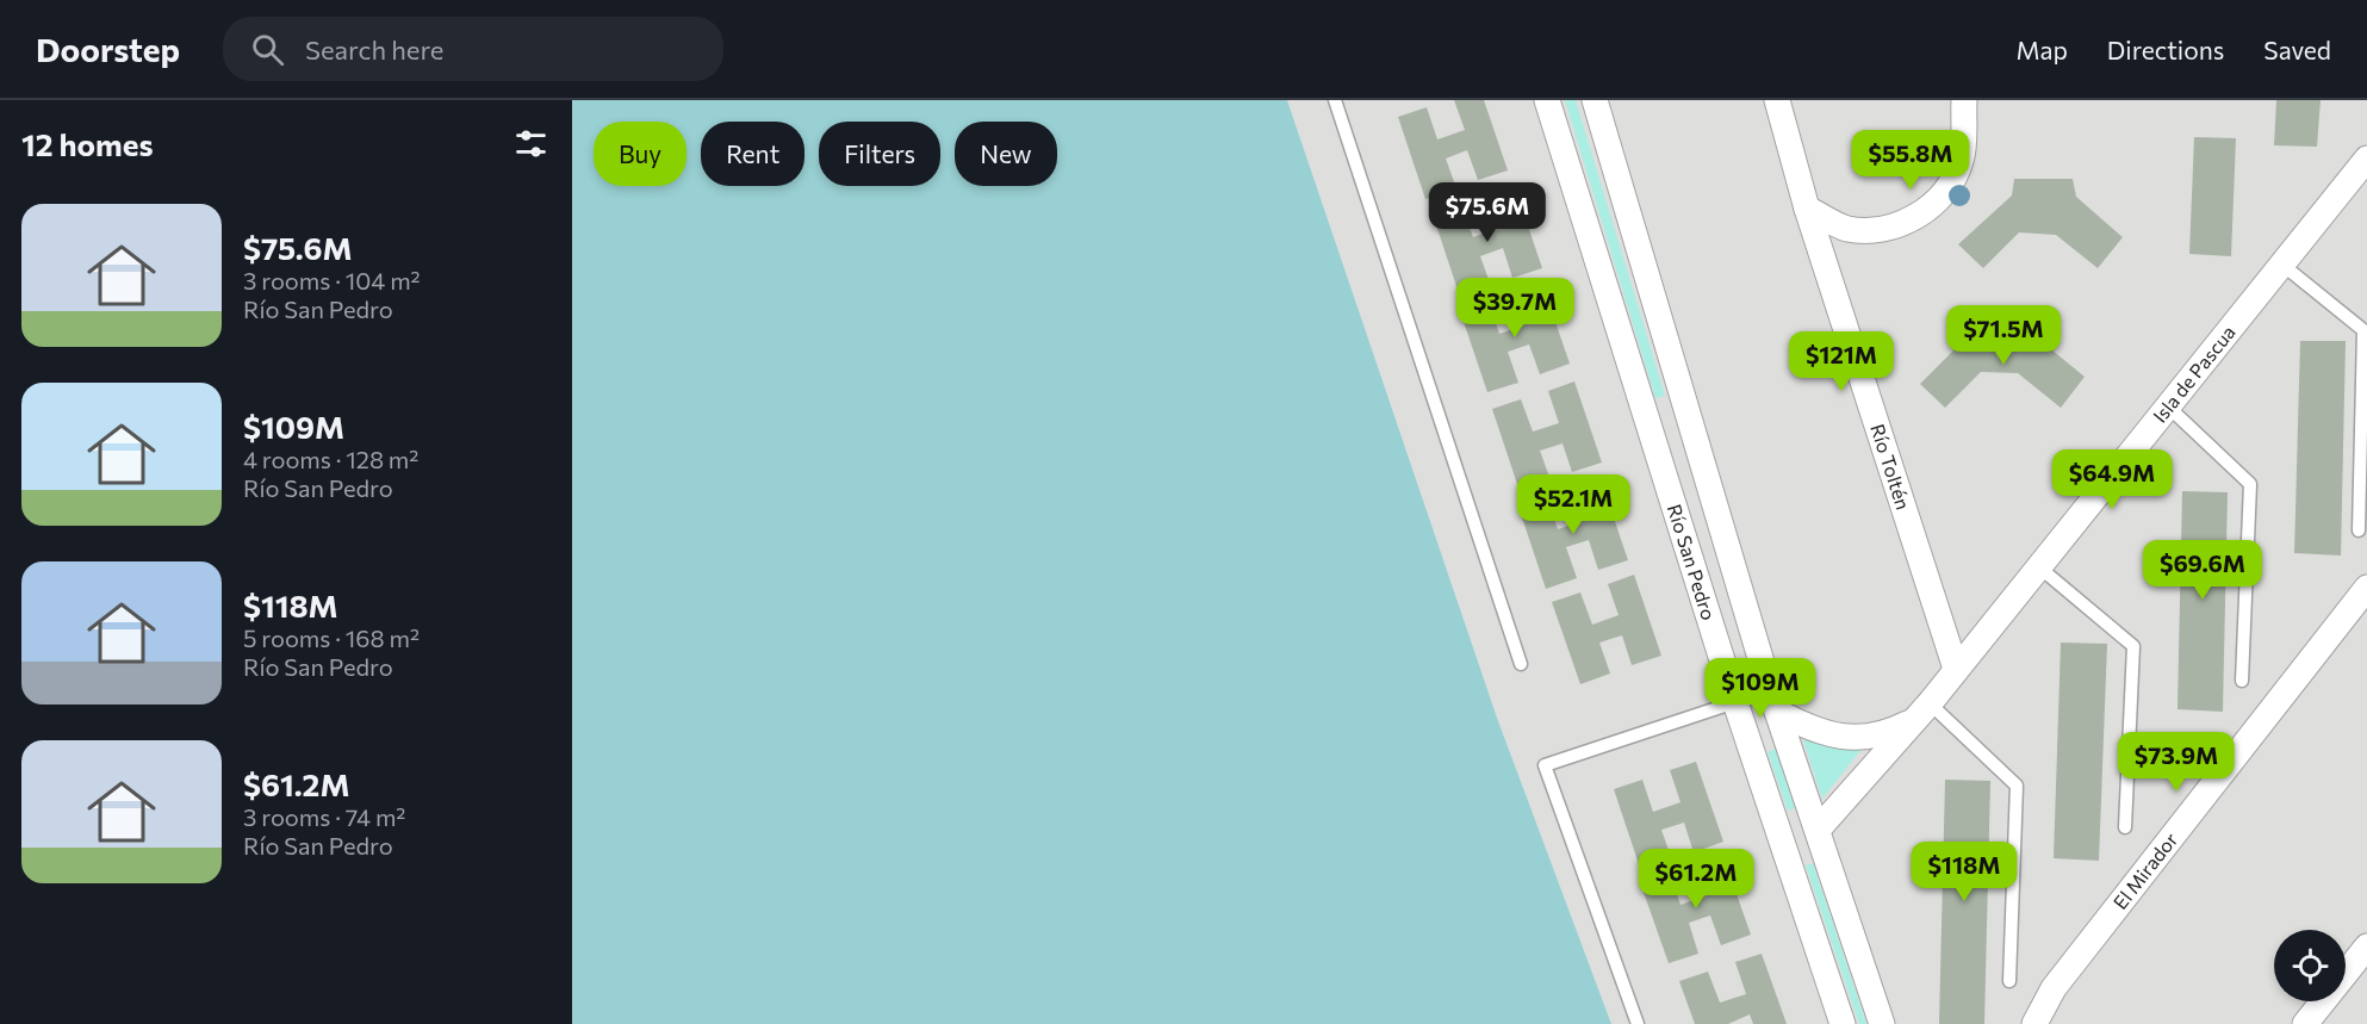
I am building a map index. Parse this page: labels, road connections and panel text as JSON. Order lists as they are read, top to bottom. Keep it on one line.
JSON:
{"streets":{"street":["Isla de Pascua","Río Toltén","Río San Pedro","El Mirador"]},"crossings":[["Isla de Pascua","Río Toltén"],["Isla de Pascua","Río San Pedro"]],"page":{"header":"Doorstep","search":"Search here","nav":["Map","Directions","Saved"],"heading":"12 homes","chip":["Buy","Rent","Filters","New"],"price":["$55.8M","$75.6M","$39.7M","$71.5M","$121M","$64.9M","$52.1M","$69.6M","$109M","$73.9M","$118M","$61.2M"],"list":[{"name":"$75.6M","note":"3 rooms · 104 m² · Río San Pedro"},{"name":"$109M","note":"4 rooms · 128 m² · Río San Pedro"},{"name":"$118M","note":"5 rooms · 168 m² · Río San Pedro"},{"name":"$61.2M","note":"3 rooms · 74 m² · Río San Pedro"}]}}
